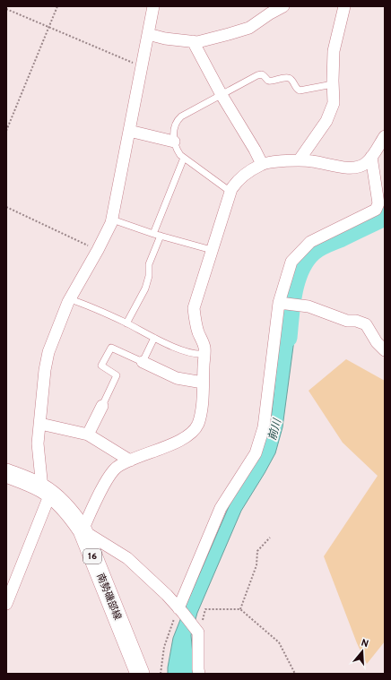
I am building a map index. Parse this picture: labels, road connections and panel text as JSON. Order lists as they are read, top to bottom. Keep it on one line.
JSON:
{"streets":{"main road":["16","南勢磯部線"]},"water":["前川"],"north":"top"}
